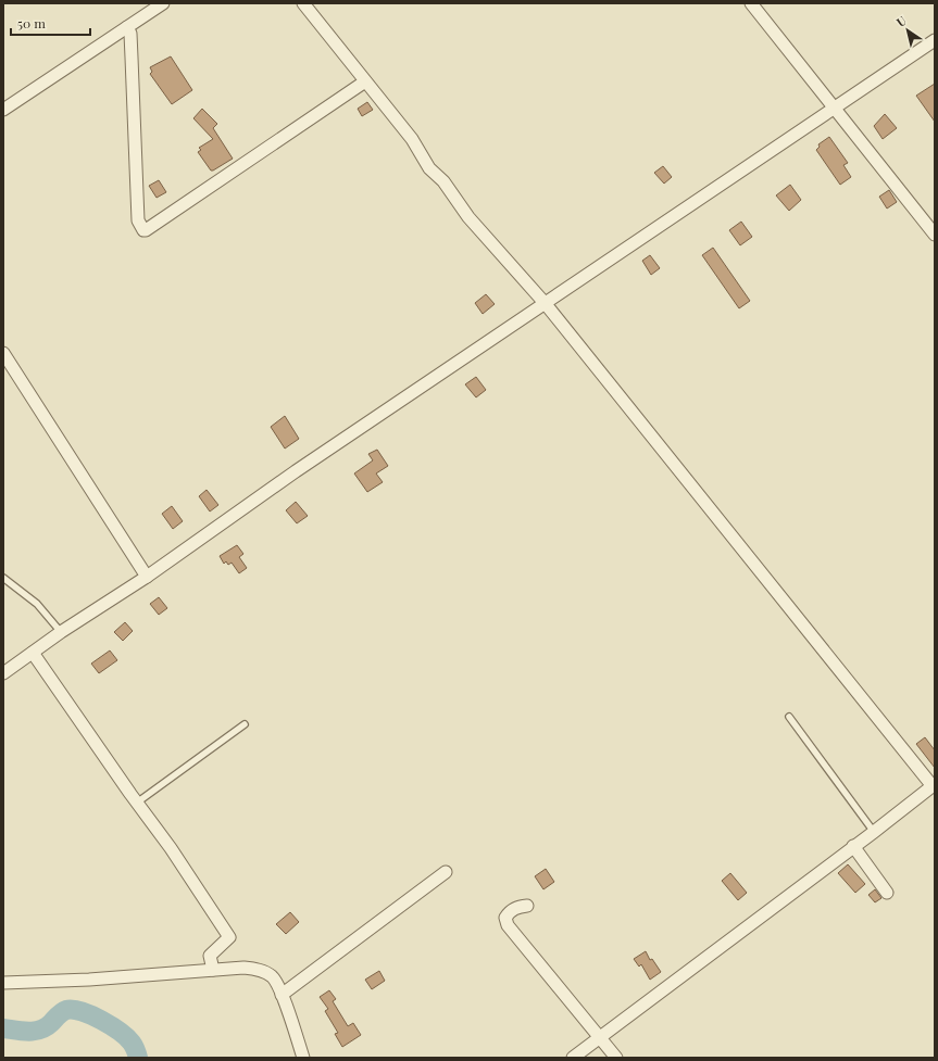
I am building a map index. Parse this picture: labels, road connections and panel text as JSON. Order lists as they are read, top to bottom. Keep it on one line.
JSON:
{"scale_bar":"50 m","north":"top left"}
